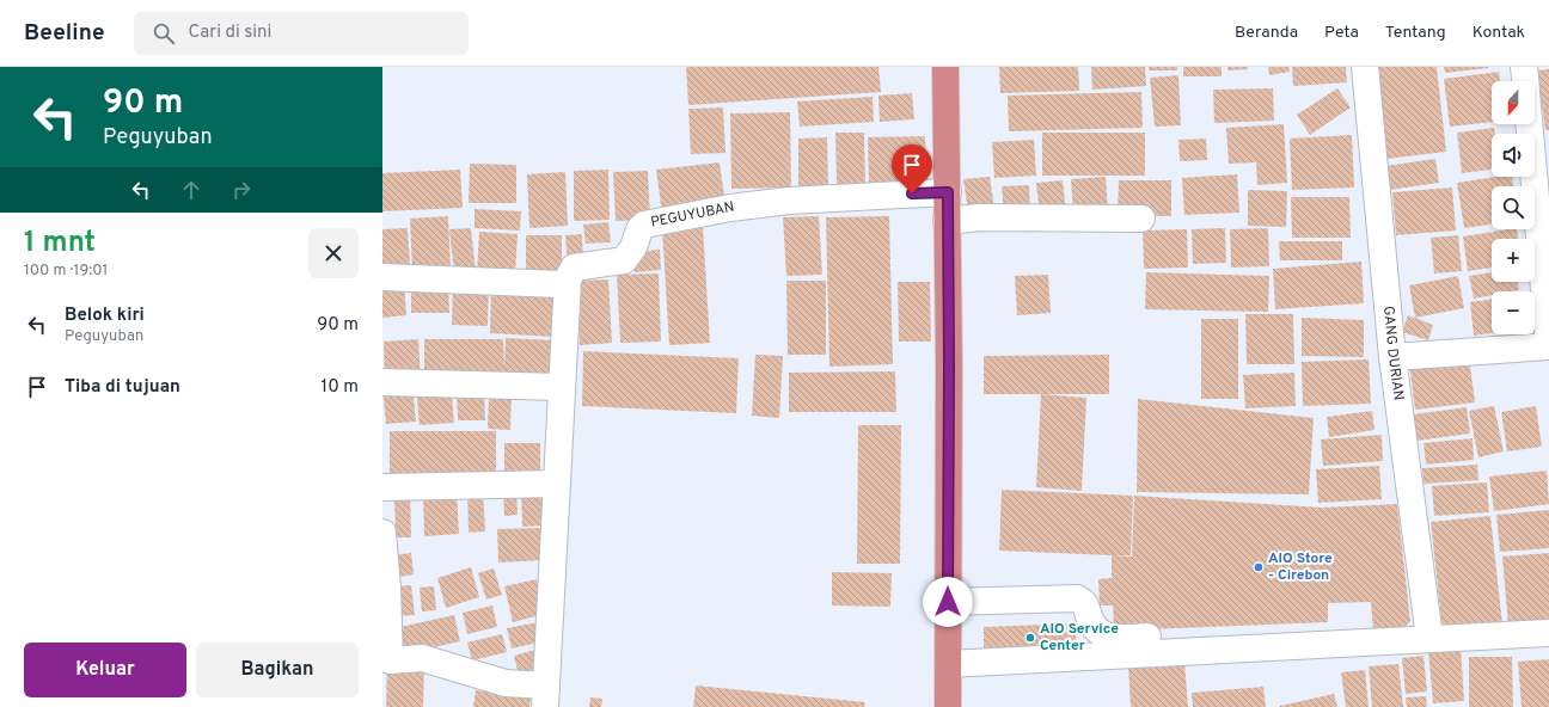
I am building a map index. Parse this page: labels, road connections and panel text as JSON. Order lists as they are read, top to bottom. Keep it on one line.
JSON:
{"streets":{"street":["PEGUYUBAN","GANG DURIAN"]},"places":["AIO Store - Cirebon","AIO Service Center"],"north":"bottom","page":{"header":"Beeline","search":"Cari di sini","nav":["Beranda","Peta","Tentang","Kontak"],"turn":["90 m","Peguyuban"],"map_buttons":["+","−"],"heading":["1 mnt","100 m · 19:01"],"list":[{"name":"Belok kiri","note":"Peguyuban","value":"90 m"},{"name":"Tiba di tujuan","value":"10 m"}],"buttons":["Keluar","Bagikan"]}}
